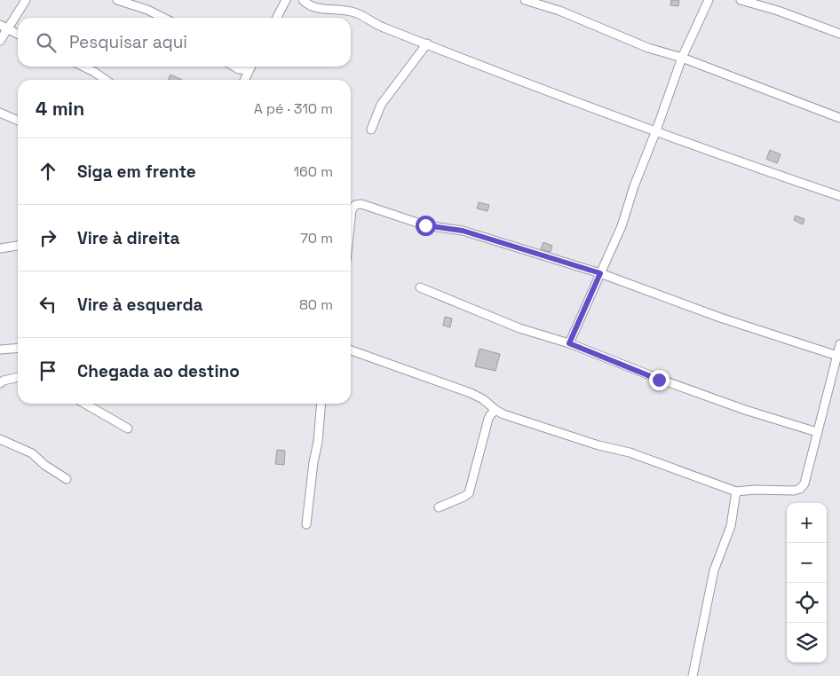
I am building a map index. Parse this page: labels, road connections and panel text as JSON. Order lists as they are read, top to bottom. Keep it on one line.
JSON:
{"page":{"search":"Pesquisar aqui","heading":["4 min","A pé · 310 m"],"list":[["Siga em frente","160 m"],["Vire à direita","70 m"],["Vire à esquerda","80 m"],"Chegada ao destino"],"map_buttons":["+","−"]}}
